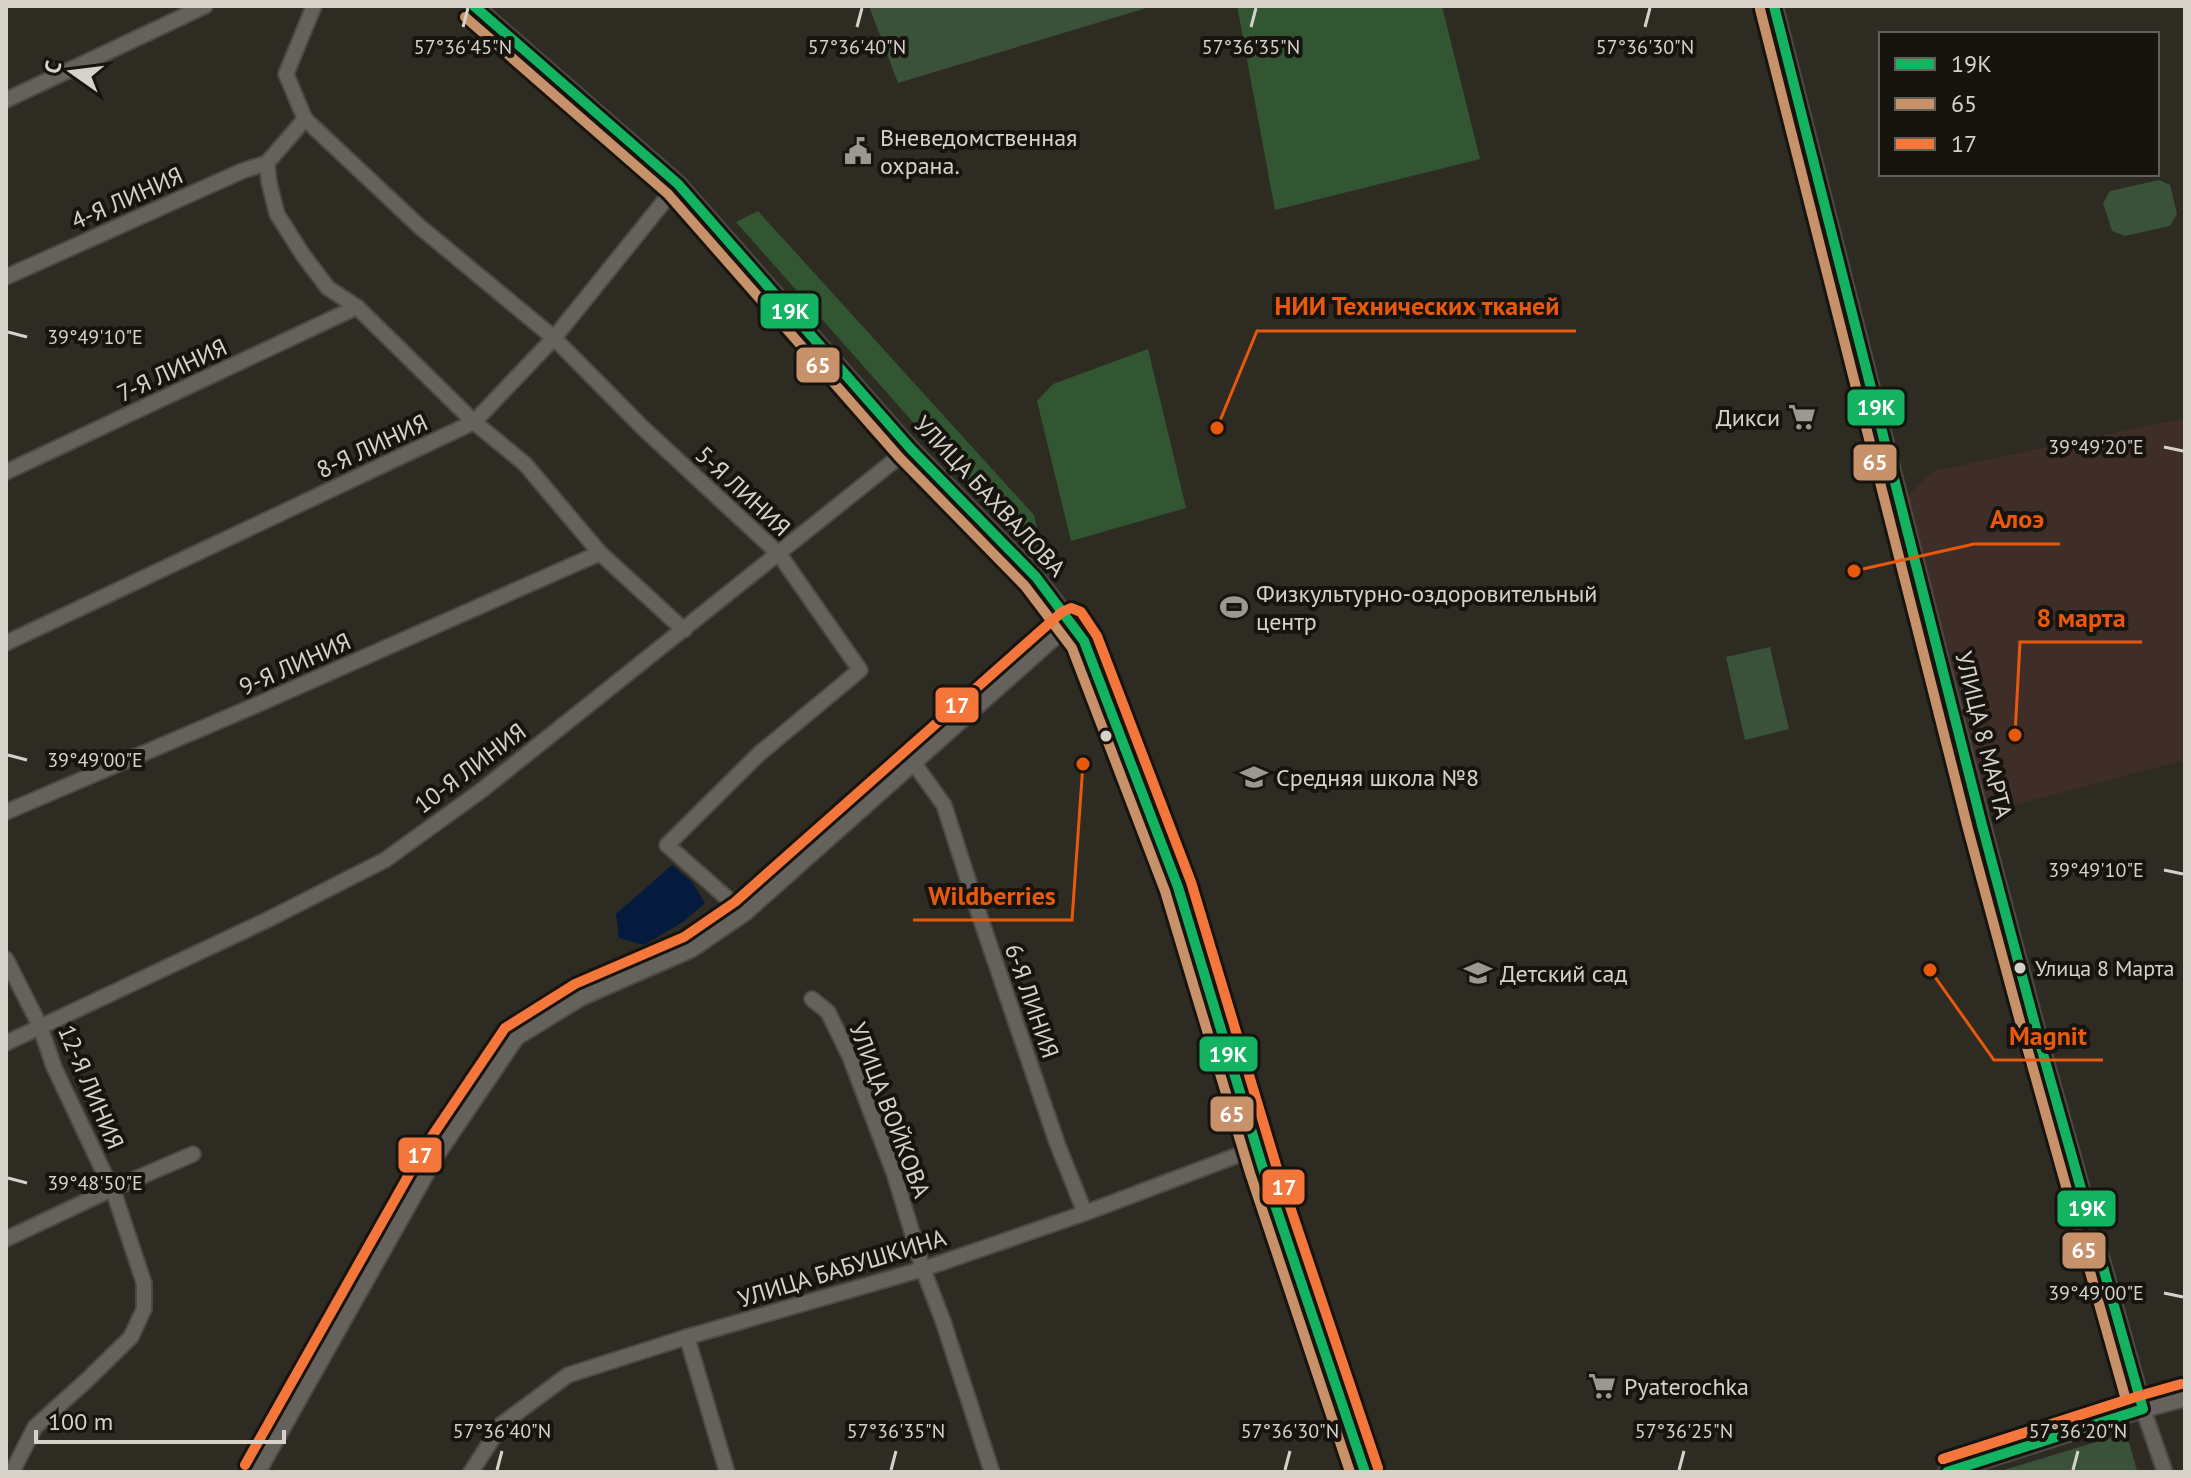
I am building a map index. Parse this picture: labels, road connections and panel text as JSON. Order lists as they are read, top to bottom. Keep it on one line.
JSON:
{"streets":{"street":["4-Я ЛИНИЯ","7-Я ЛИНИЯ","8-Я ЛИНИЯ","5-Я ЛИНИЯ","УЛИЦА БАХВАЛОВА","9-Я ЛИНИЯ","УЛИЦА 8 МАРТА","10-Я ЛИНИЯ","6-Я ЛИНИЯ","12-Я ЛИНИЯ","УЛИЦА ВОЙКОВА","УЛИЦА БАБУШКИНА"]},"crossings":[["8-Я ЛИНИЯ","5-Я ЛИНИЯ"],["8-Я ЛИНИЯ","УЛИЦА БАХВАЛОВА"],["5-Я ЛИНИЯ","10-Я ЛИНИЯ"],["УЛИЦА БАХВАЛОВА","10-Я ЛИНИЯ"],["УЛИЦА БАХВАЛОВА","УЛИЦА БАБУШКИНА"],["10-Я ЛИНИЯ","12-Я ЛИНИЯ"],["6-Я ЛИНИЯ","УЛИЦА БАБУШКИНА"],["УЛИЦА ВОЙКОВА","УЛИЦА БАБУШКИНА"]],"places":{"public building":["Вневедомственная охрана."],"supermarket":["Дикси","Pyaterochka"],"other":["НИИ Технических тканей","Алоэ","8 марта","Wildberries","Улица 8 Марта","Magnit"],"sports":["Физкультурно-оздоровительный центр"],"school or university":["Средняя школа №8","Детский сад"]},"lines":["transit line 19К","transit line 65","transit line 17"],"legend":["19К","65","17"],"scale_bar":"100 m","north":"left","coordinates":["57°36'45\"N","57°36'40\"N","57°36'35\"N","57°36'30\"N","39°49'10\"E","39°49'20\"E","39°49'00\"E","39°48'50\"E","57°36'25\"N","57°36'20\"N"]}
